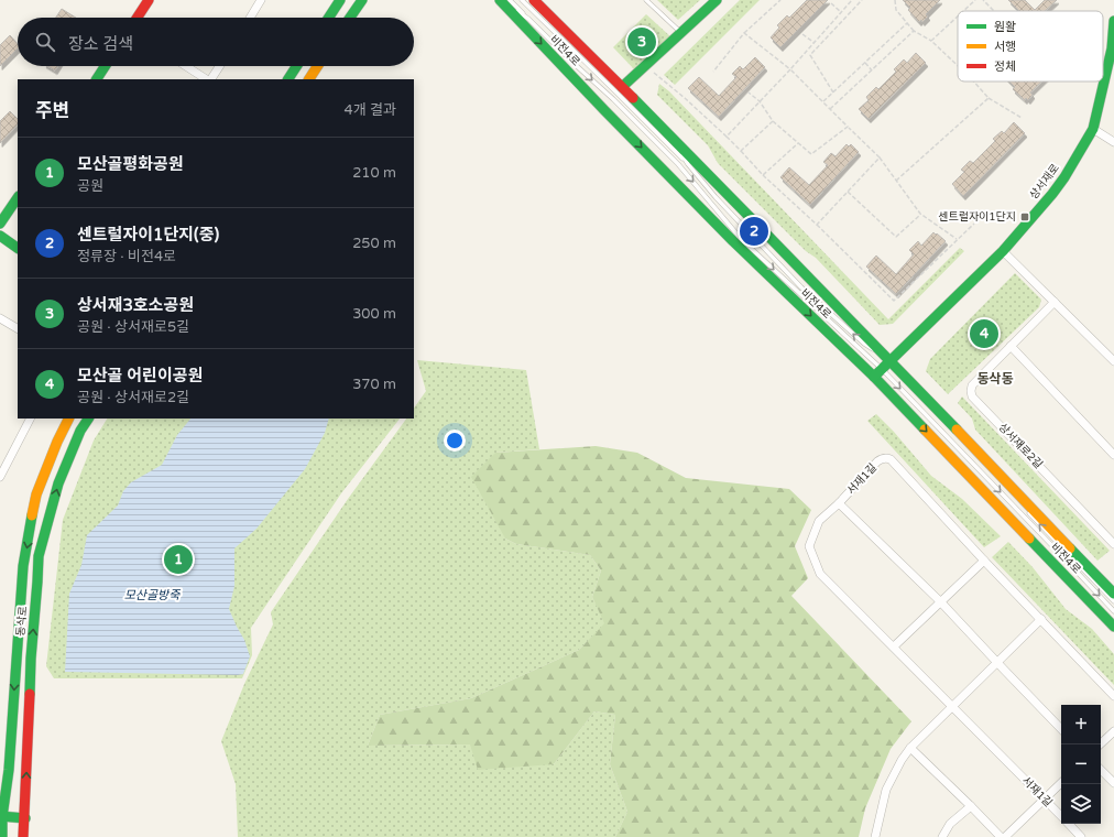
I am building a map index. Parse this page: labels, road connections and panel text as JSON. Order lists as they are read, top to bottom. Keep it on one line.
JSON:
{"streets":{"main road":["비전4로","상서재로","동삭로"],"street":["상서재로2길","서재1길"]},"crossings":[["비전4로","상서재로"]],"districts":["동삭동"],"water":["모산골방죽"],"places":{"transit":["센트럴자이1단지"]},"legend":["원활","서행","정체"],"page":{"search":"장소 검색","pins":["3","2","4","1"],"heading":["주변","4개 결과"],"list":[{"mark":"1","name":"모산골평화공원","note":"공원","value":"210 m"},{"mark":"2","name":"센트럴자이1단지(중)","note":"정류장 · 비전4로","value":"250 m"},{"mark":"3","name":"상서재3호소공원","note":"공원 · 상서재로5길","value":"300 m"},{"mark":"4","name":"모산골 어린이공원","note":"공원 · 상서재로2길","value":"370 m"}],"map_buttons":["+","−"]}}
